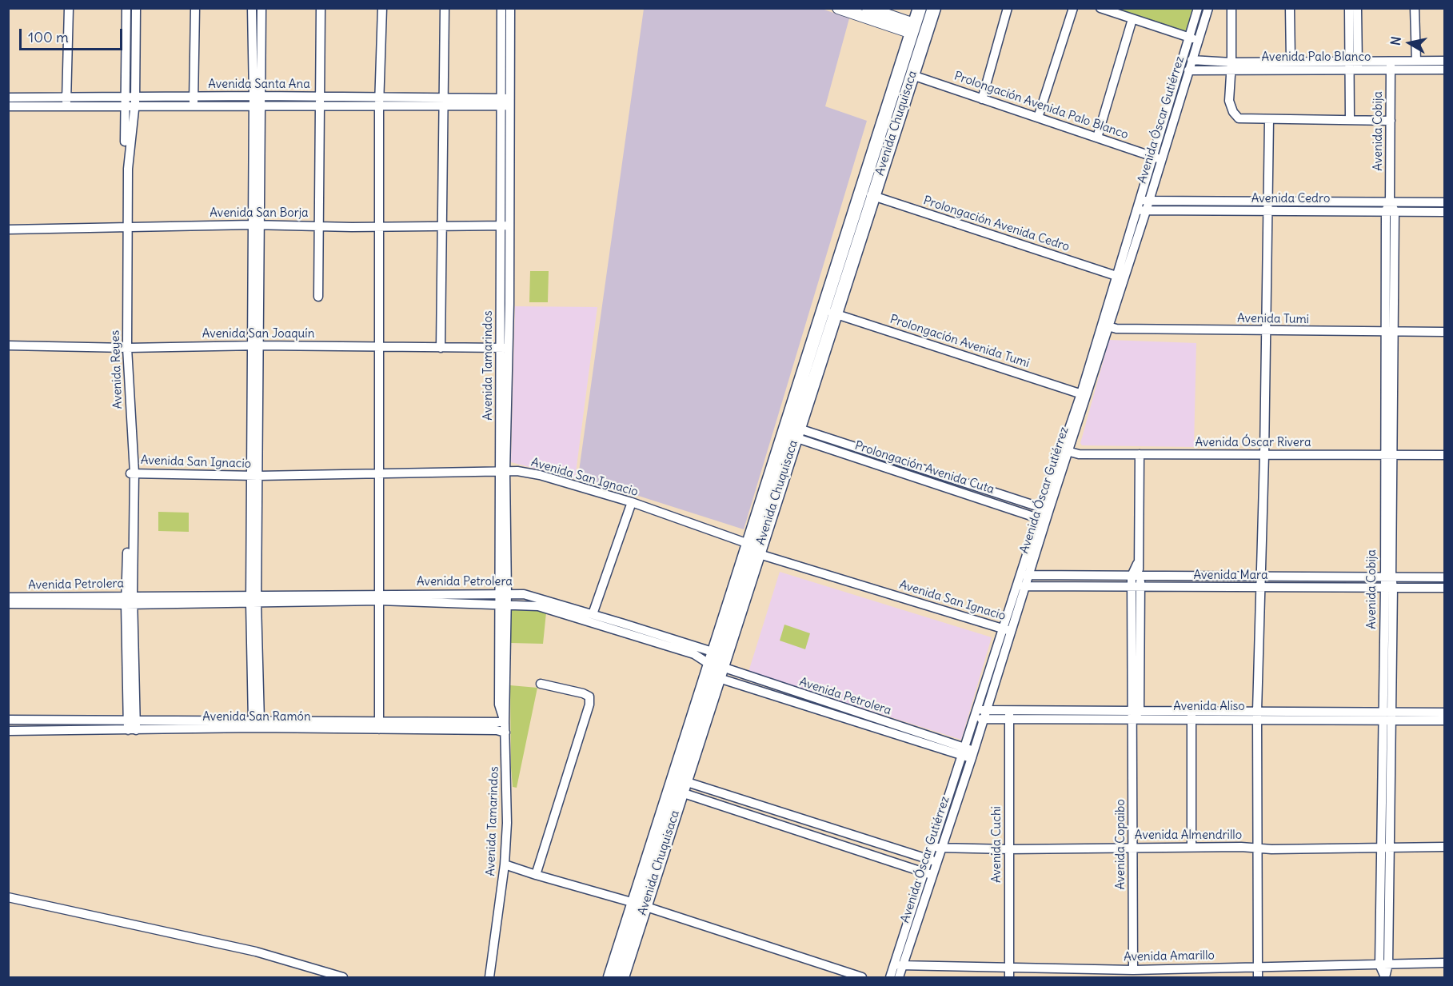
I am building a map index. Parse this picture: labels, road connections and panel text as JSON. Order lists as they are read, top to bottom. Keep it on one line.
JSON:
{"streets":{"main road":["Avenida Chuquisaca"],"street":["Avenida Palo Blanco","Avenida Santa Ana","Prolongación Avenida Palo Blanco","Avenida Óscar Gutiérrez","Avenida Cobija","Avenida Cedro","Avenida San Borja","Prolongación Avenida Cedro","Avenida Tumi","Avenida San Joaquín","Prolongación Avenida Tumi","Avenida Tamarindos","Avenida Reyes","Avenida Óscar Rivera","Avenida San Ignacio","Prolongación Avenida Cuta","Avenida Mara","Avenida Petrolera","Avenida Aliso","Avenida San Ramón","Avenida Almendrillo","Avenida Cuchi","Avenida Copaibo","Avenida Amarillo"]},"crossings":[["Avenida Palo Blanco","Avenida Óscar Gutiérrez"],["Avenida Palo Blanco","Avenida Cobija"],["Avenida Santa Ana","Avenida Tamarindos"],["Avenida Santa Ana","Avenida Reyes"],["Prolongación Avenida Palo Blanco","Avenida Óscar Gutiérrez"],["Prolongación Avenida Palo Blanco","Avenida Chuquisaca"],["Avenida Óscar Gutiérrez","Avenida Cedro"],["Avenida Óscar Gutiérrez","Prolongación Avenida Cedro"],["Avenida Óscar Gutiérrez","Avenida Tumi"],["Avenida Óscar Gutiérrez","Prolongación Avenida Tumi"],["Avenida Óscar Gutiérrez","Avenida Óscar Rivera"],["Avenida Óscar Gutiérrez","Avenida San Ignacio"],["Avenida Óscar Gutiérrez","Prolongación Avenida Cuta"],["Avenida Óscar Gutiérrez","Avenida Mara"],["Avenida Óscar Gutiérrez","Avenida Petrolera"],["Avenida Óscar Gutiérrez","Avenida Aliso"],["Avenida Óscar Gutiérrez","Avenida Almendrillo"],["Avenida Óscar Gutiérrez","Avenida Amarillo"],["Avenida Chuquisaca","Prolongación Avenida Cedro"],["Avenida Chuquisaca","Prolongación Avenida Tumi"],["Avenida Chuquisaca","Avenida San Ignacio"],["Avenida Chuquisaca","Prolongación Avenida Cuta"],["Avenida Chuquisaca","Avenida Petrolera"],["Avenida Cobija","Avenida Cedro"],["Avenida Cobija","Avenida Tumi"],["Avenida Cobija","Avenida Óscar Rivera"],["Avenida Cobija","Avenida Mara"],["Avenida Cobija","Avenida Aliso"],["Avenida Cobija","Avenida Almendrillo"],["Avenida Cobija","Avenida Amarillo"],["Avenida San Borja","Avenida Tamarindos"],["Avenida San Borja","Avenida Reyes"],["Avenida San Joaquín","Avenida Tamarindos"],["Avenida San Joaquín","Avenida Reyes"],["Avenida Tamarindos","Avenida San Ignacio"],["Avenida Tamarindos","Avenida Petrolera"],["Avenida Tamarindos","Avenida San Ramón"],["Avenida Reyes","Avenida San Ignacio"],["Avenida Reyes","Avenida Petrolera"],["Avenida Reyes","Avenida San Ramón"],["Avenida Óscar Rivera","Avenida Copaibo"],["Avenida Mara","Avenida Copaibo"],["Avenida Aliso","Avenida Cuchi"],["Avenida Aliso","Avenida Copaibo"],["Avenida Almendrillo","Avenida Cuchi"],["Avenida Almendrillo","Avenida Copaibo"],["Avenida Cuchi","Avenida Amarillo"],["Avenida Copaibo","Avenida Amarillo"]],"scale_bar":"100 m","north":"left"}
